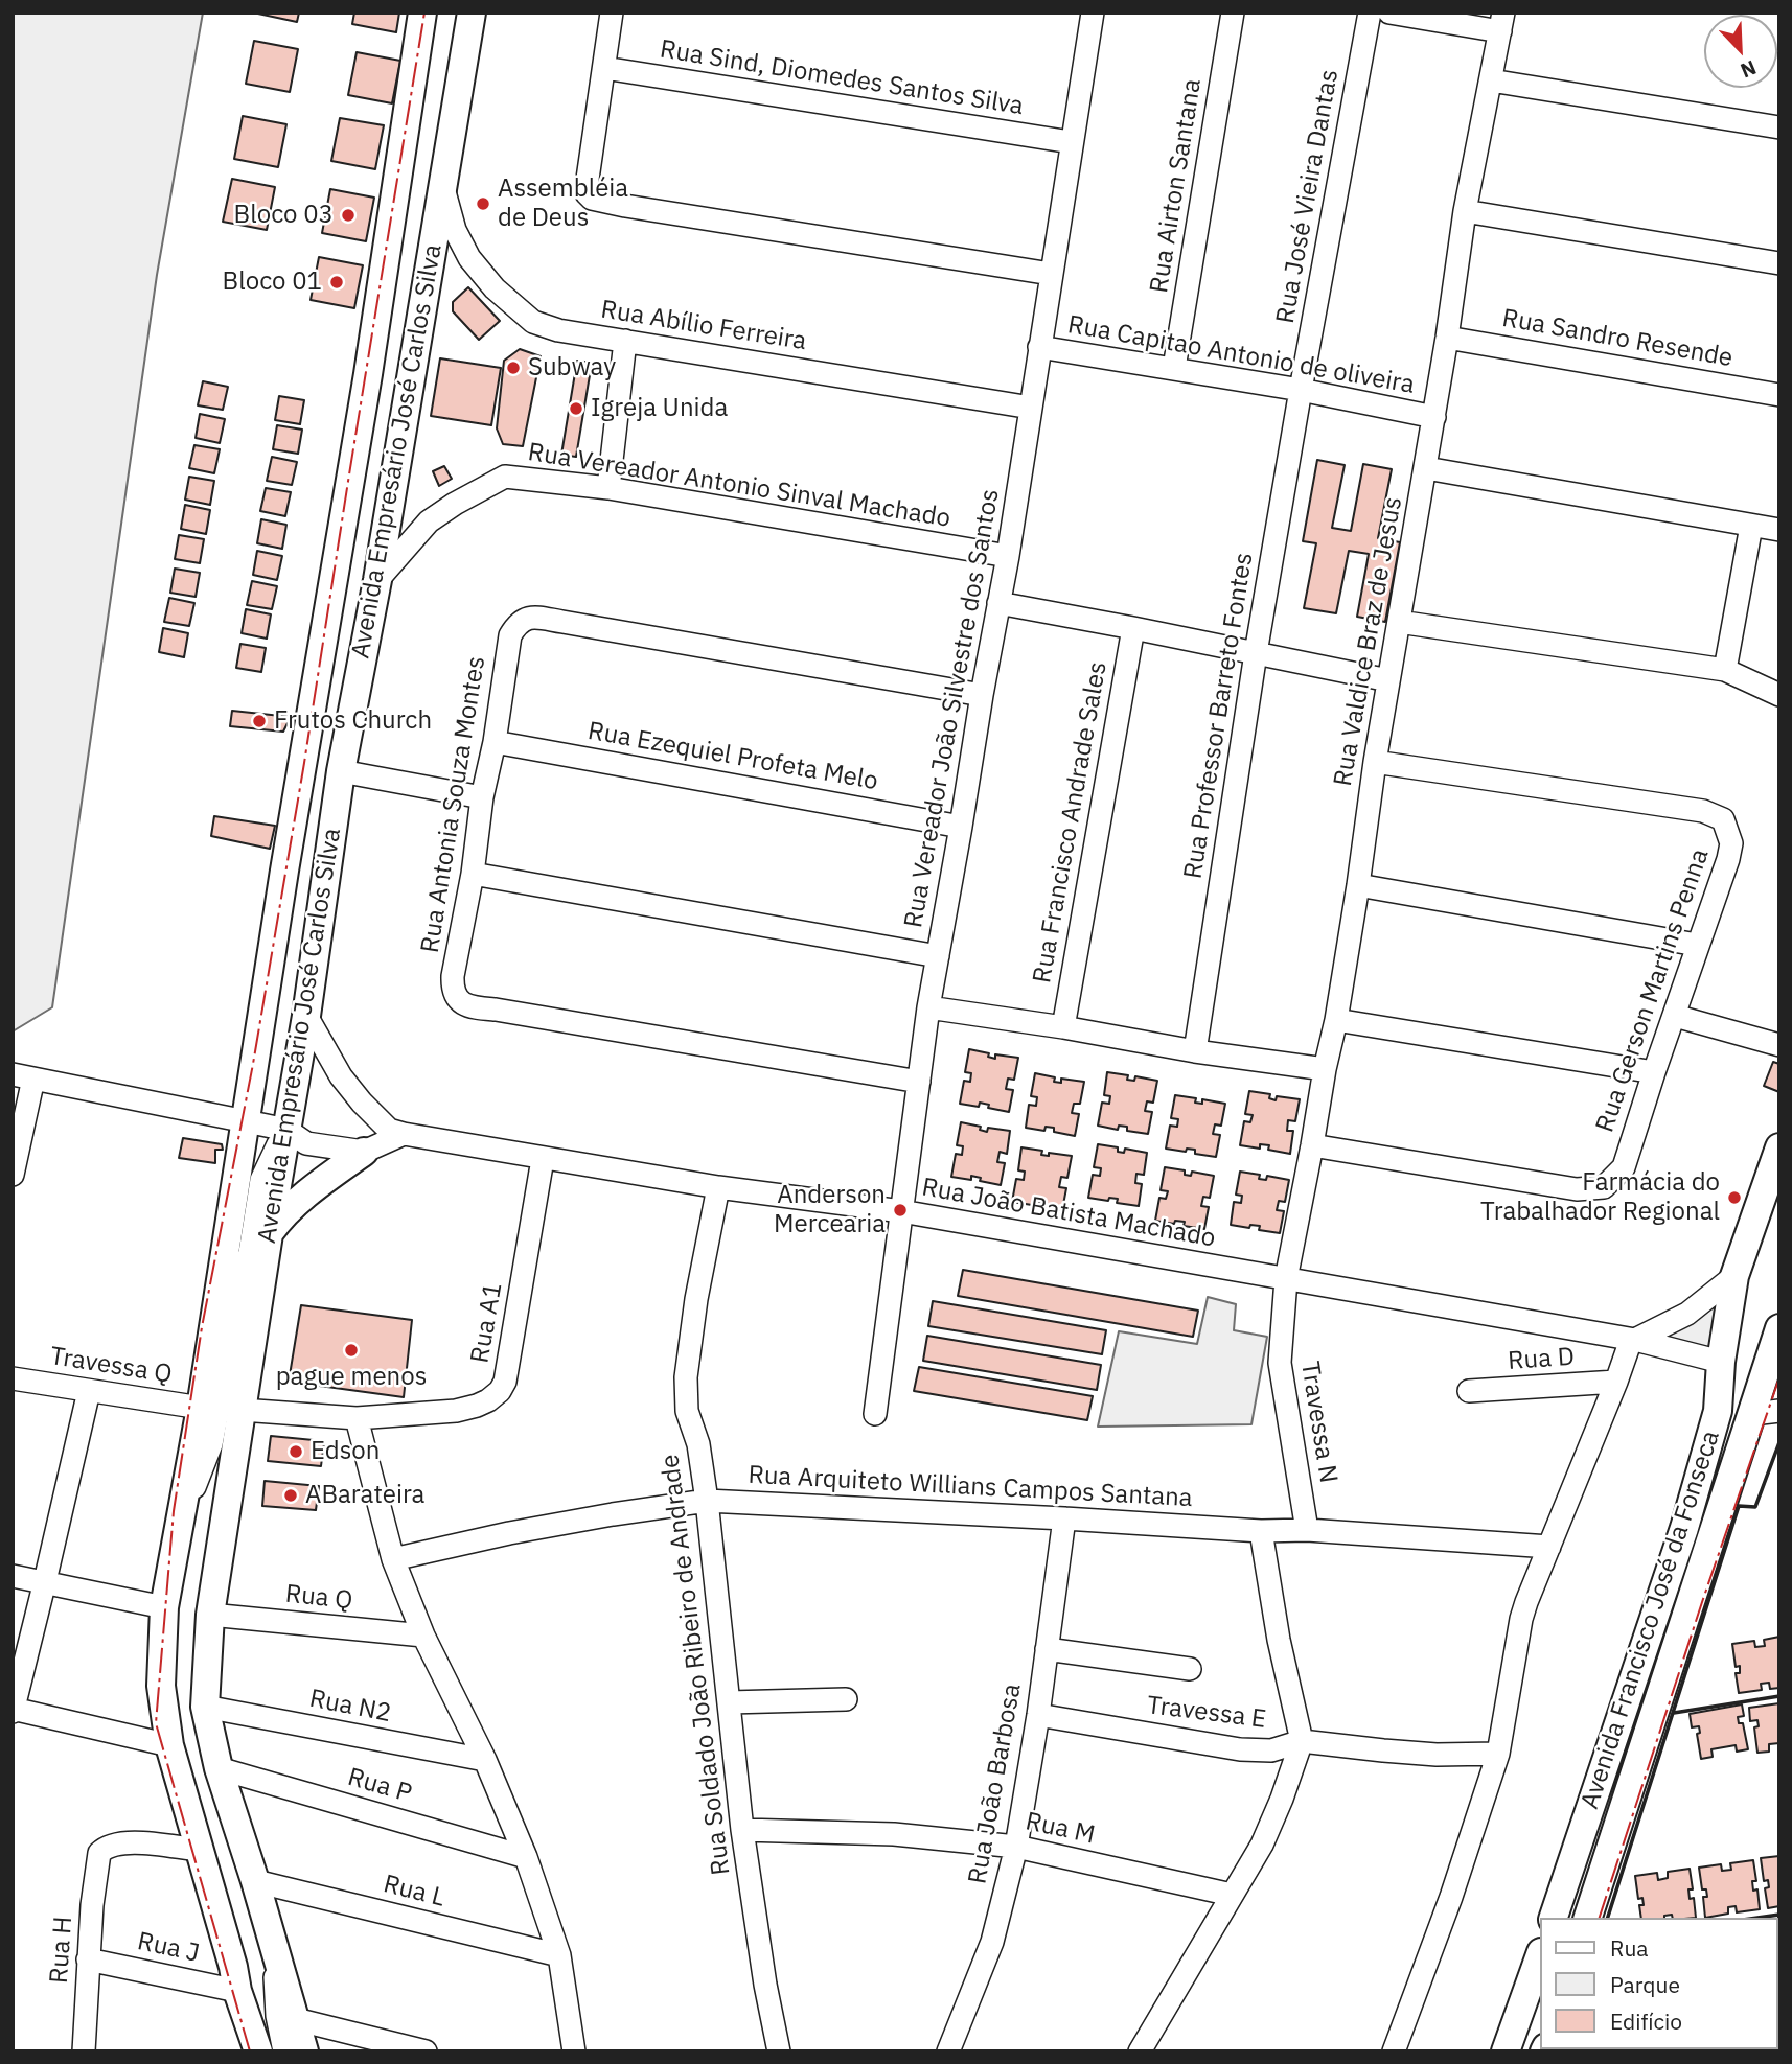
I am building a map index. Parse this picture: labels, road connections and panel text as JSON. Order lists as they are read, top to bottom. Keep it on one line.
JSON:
{"streets":{"main road":["Avenida Empresário José Carlos Silva","Avenida Francisco José da Fonseca"],"street":["Rua Sind, Diomedes Santos Silva","Rua Airton Santana","Rua José Vieira Dantas","Rua Abílio Ferreira","Rua Sandro Resende","Rua Capitao Antonio de oliveira","Rua Vereador Antonio Sinval Machado","Rua Valdice Braz de Jesus","Rua Vereador João Silvestre dos Santos","Rua Professor Barreto Fontes","Rua Ezequiel Profeta Melo","Rua Antonia Souza Montes","Rua Francisco Andrade Sales","Rua Gerson Martins Penna","Rua João Batista Machado","Rua A1","Rua D","Travessa Q","Travessa N","Rua Arquiteto Willians Campos Santana","Rua Q","Rua Soldado João Ribeiro de Andrade","Rua N2","Travessa E","Rua João Barbosa","Rua P","Rua M","Rua L","Rua J","Rua H"]},"crossings":[["Rua Sind, Diomedes Santos Silva","Rua Vereador João Silvestre dos Santos"],["Rua Airton Santana","Rua Capitao Antonio de oliveira"],["Rua José Vieira Dantas","Rua Capitao Antonio de oliveira"],["Rua José Vieira Dantas","Rua Professor Barreto Fontes"],["Rua Abílio Ferreira","Avenida Empresário José Carlos Silva"],["Rua Abílio Ferreira","Rua Vereador João Silvestre dos Santos"],["Rua Sandro Resende","Rua Valdice Braz de Jesus"],["Rua Capitao Antonio de oliveira","Rua Valdice Braz de Jesus"],["Rua Capitao Antonio de oliveira","Rua Vereador João Silvestre dos Santos"],["Rua Capitao Antonio de oliveira","Rua Professor Barreto Fontes"],["Avenida Empresário José Carlos Silva","Rua Vereador Antonio Sinval Machado"],["Avenida Empresário José Carlos Silva","Travessa Q"],["Avenida Empresário José Carlos Silva","Rua Q"],["Avenida Empresário José Carlos Silva","Rua N2"],["Avenida Empresário José Carlos Silva","Rua P"],["Avenida Empresário José Carlos Silva","Rua L"],["Avenida Empresário José Carlos Silva","Rua J"],["Avenida Empresário José Carlos Silva","Rua H"],["Rua Vereador Antonio Sinval Machado","Rua Vereador João Silvestre dos Santos"],["Rua Valdice Braz de Jesus","Rua Gerson Martins Penna"],["Rua Valdice Braz de Jesus","Rua João Batista Machado"],["Rua Valdice Braz de Jesus","Travessa N"],["Rua Vereador João Silvestre dos Santos","Rua Ezequiel Profeta Melo"],["Rua Vereador João Silvestre dos Santos","Rua Antonia Souza Montes"],["Rua Vereador João Silvestre dos Santos","Rua João Batista Machado"],["Rua Ezequiel Profeta Melo","Rua Antonia Souza Montes"],["Rua João Batista Machado","Rua A1"],["Rua João Batista Machado","Travessa N"],["Rua João Batista Machado","Avenida Francisco José da Fonseca"],["Rua João Batista Machado","Rua Soldado João Ribeiro de Andrade"],["Travessa N","Rua Arquiteto Willians Campos Santana"],["Rua Arquiteto Willians Campos Santana","Rua Soldado João Ribeiro de Andrade"],["Rua Arquiteto Willians Campos Santana","Rua João Barbosa"],["Rua Soldado João Ribeiro de Andrade","Rua M"],["Travessa E","Rua João Barbosa"],["Rua João Barbosa","Rua M"],["Rua J","Rua H"]],"places":["Assembléia de Deus","Bloco 03","Bloco 01","Subway","Igreja Unida","Frutos Church","Farmácia do Trabalhador Regional","Anderson Mercearia","pague menos","Edson","ABarateira"],"legend":["Rua","Parque","Edifício"],"north":"bottom right"}
